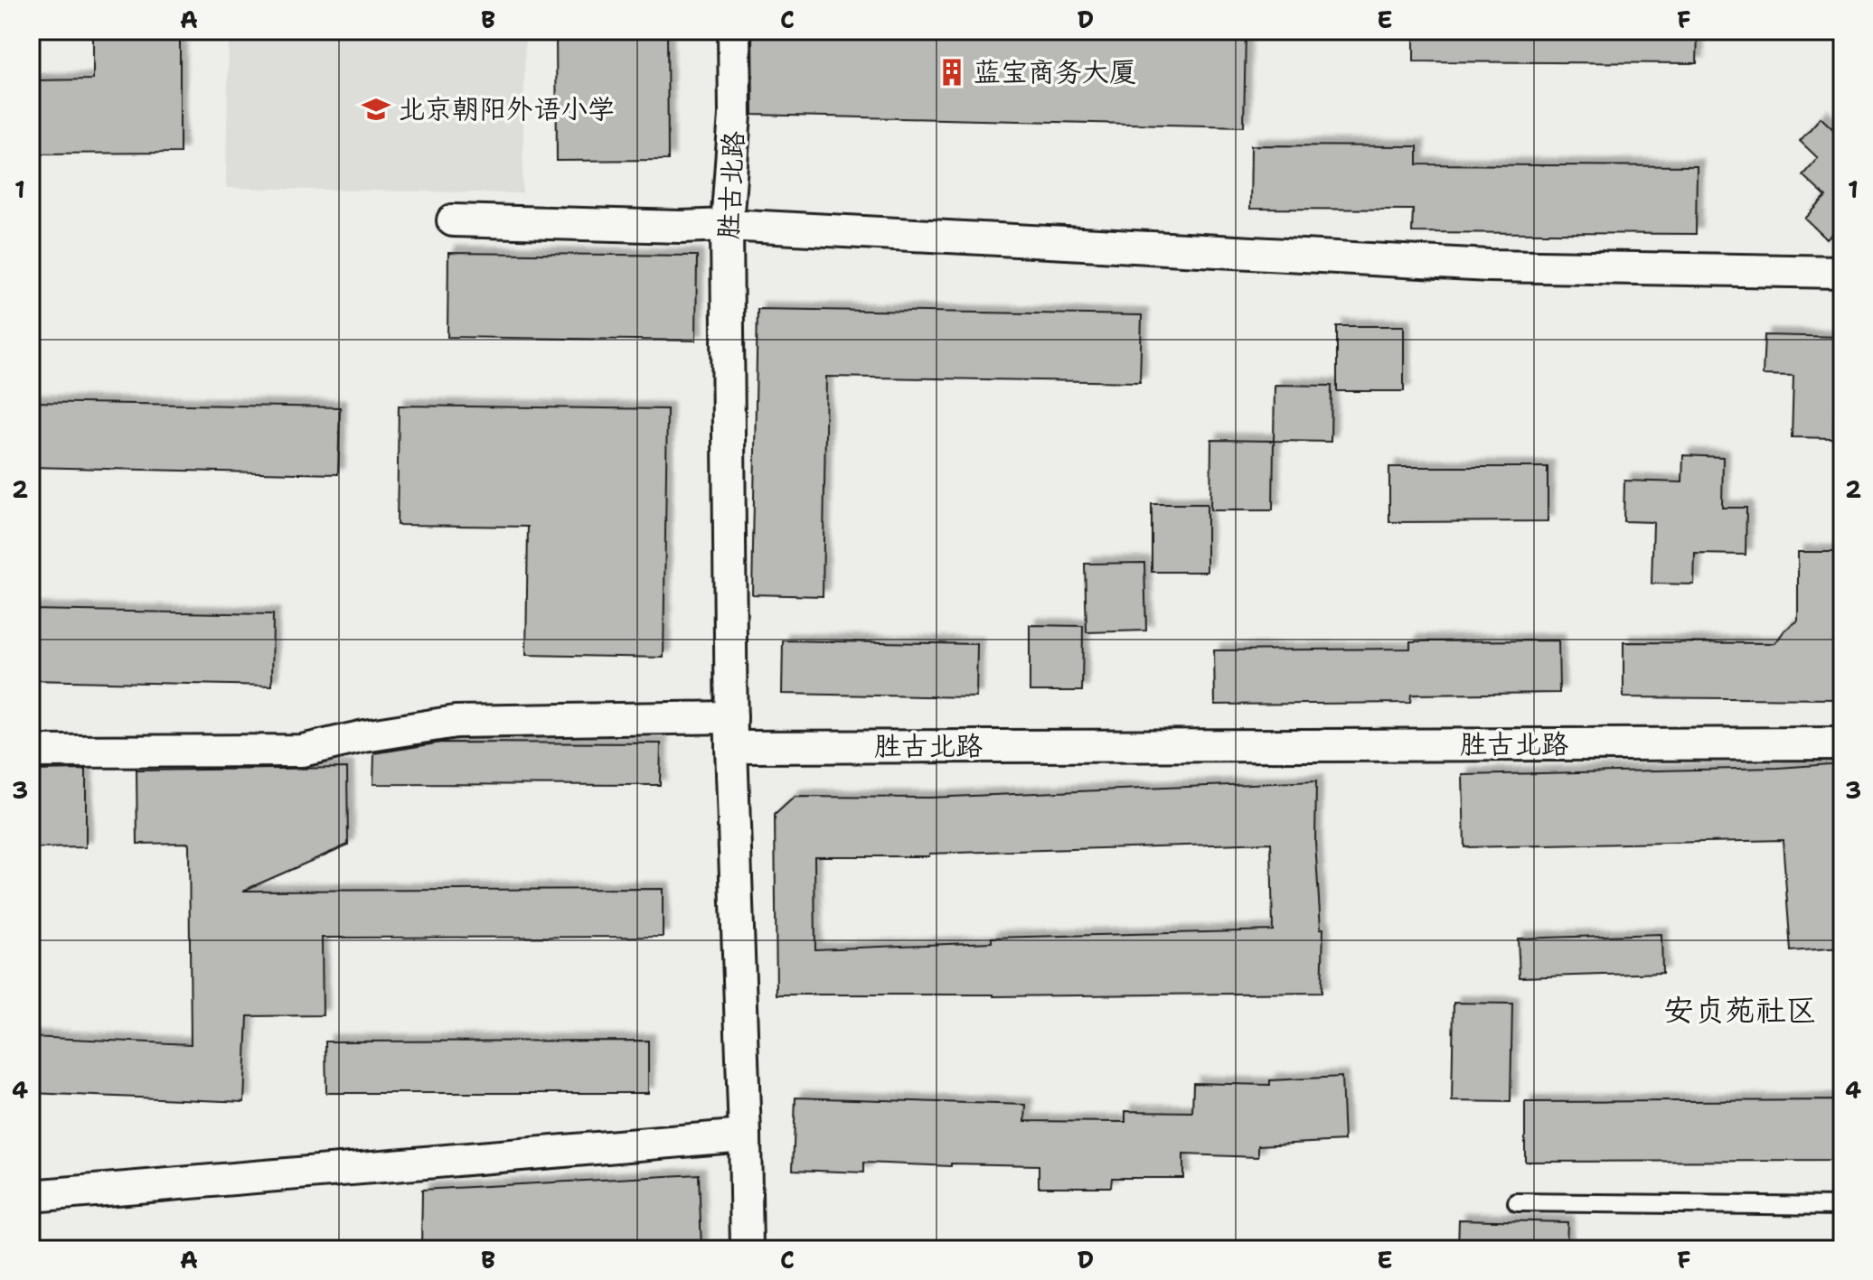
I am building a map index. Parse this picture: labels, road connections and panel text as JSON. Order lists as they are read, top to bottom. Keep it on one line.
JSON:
{"streets":{"street":["胜古北路"]},"districts":["安贞苑社区"],"places":{"building":["蓝宝商务大厦"],"school or university":["北京朝阳外语小学"]},"grid":{"columns":["A","B","C","D","E","F"],"rows":["1","2","3","4"]}}
